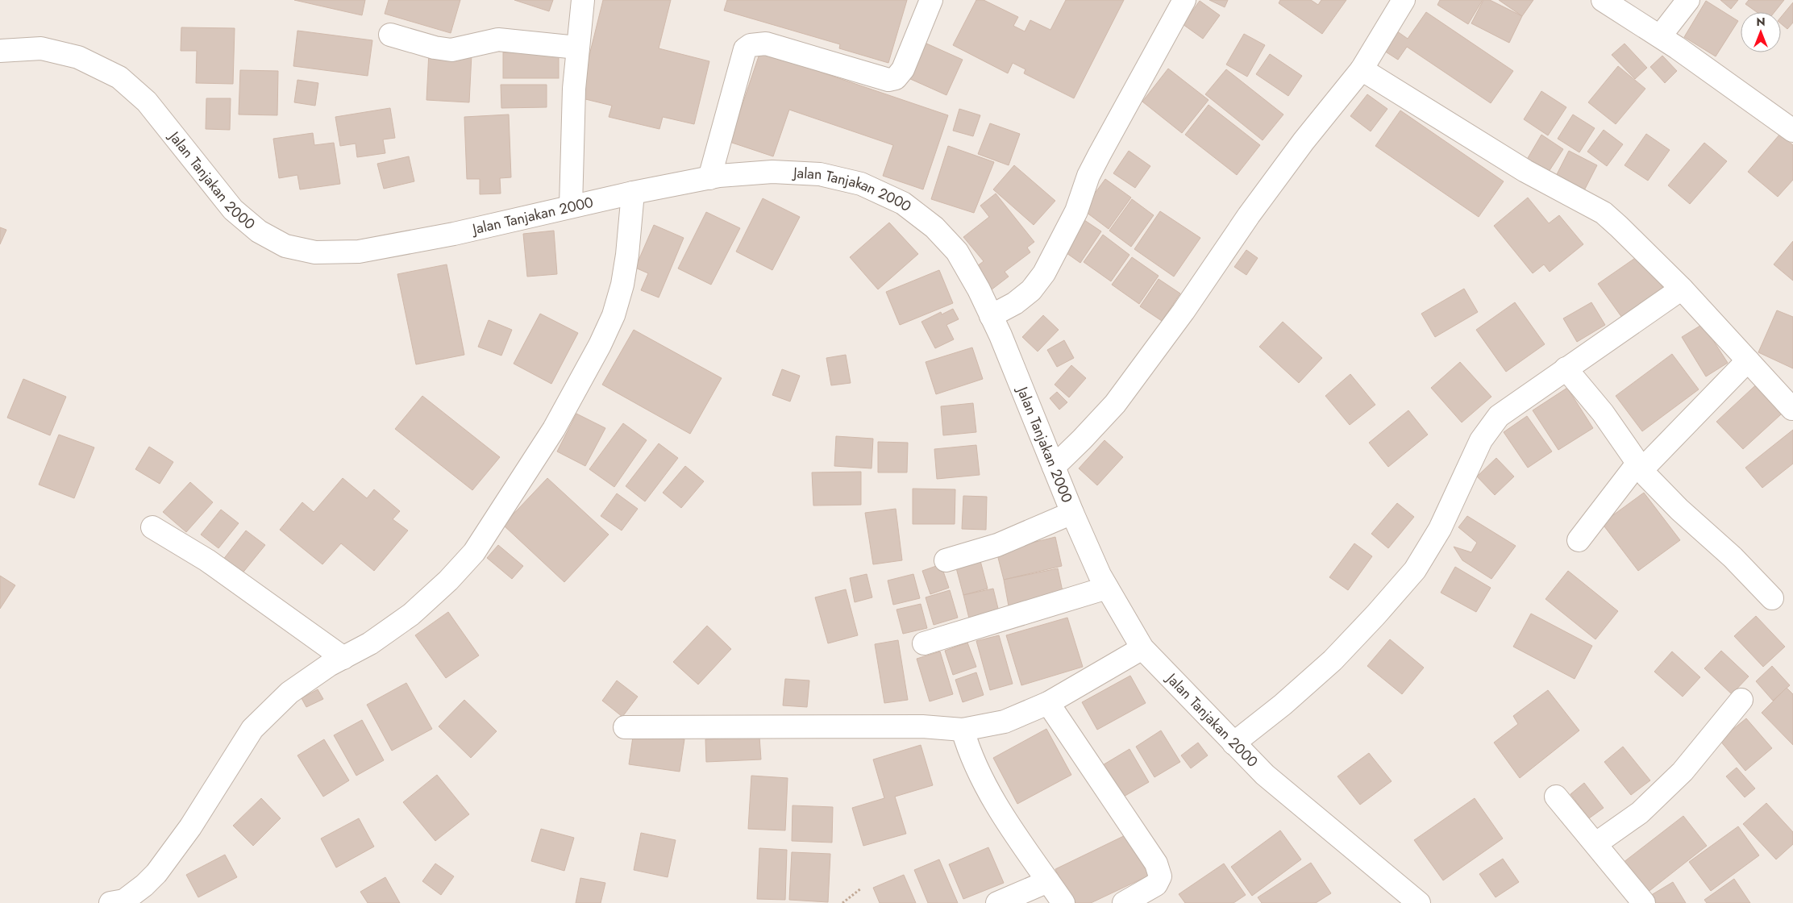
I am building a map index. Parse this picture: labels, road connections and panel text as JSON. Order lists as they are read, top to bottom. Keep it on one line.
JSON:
{"streets":{"street":["Jalan Tanjakan 2000"]},"north":"top"}
